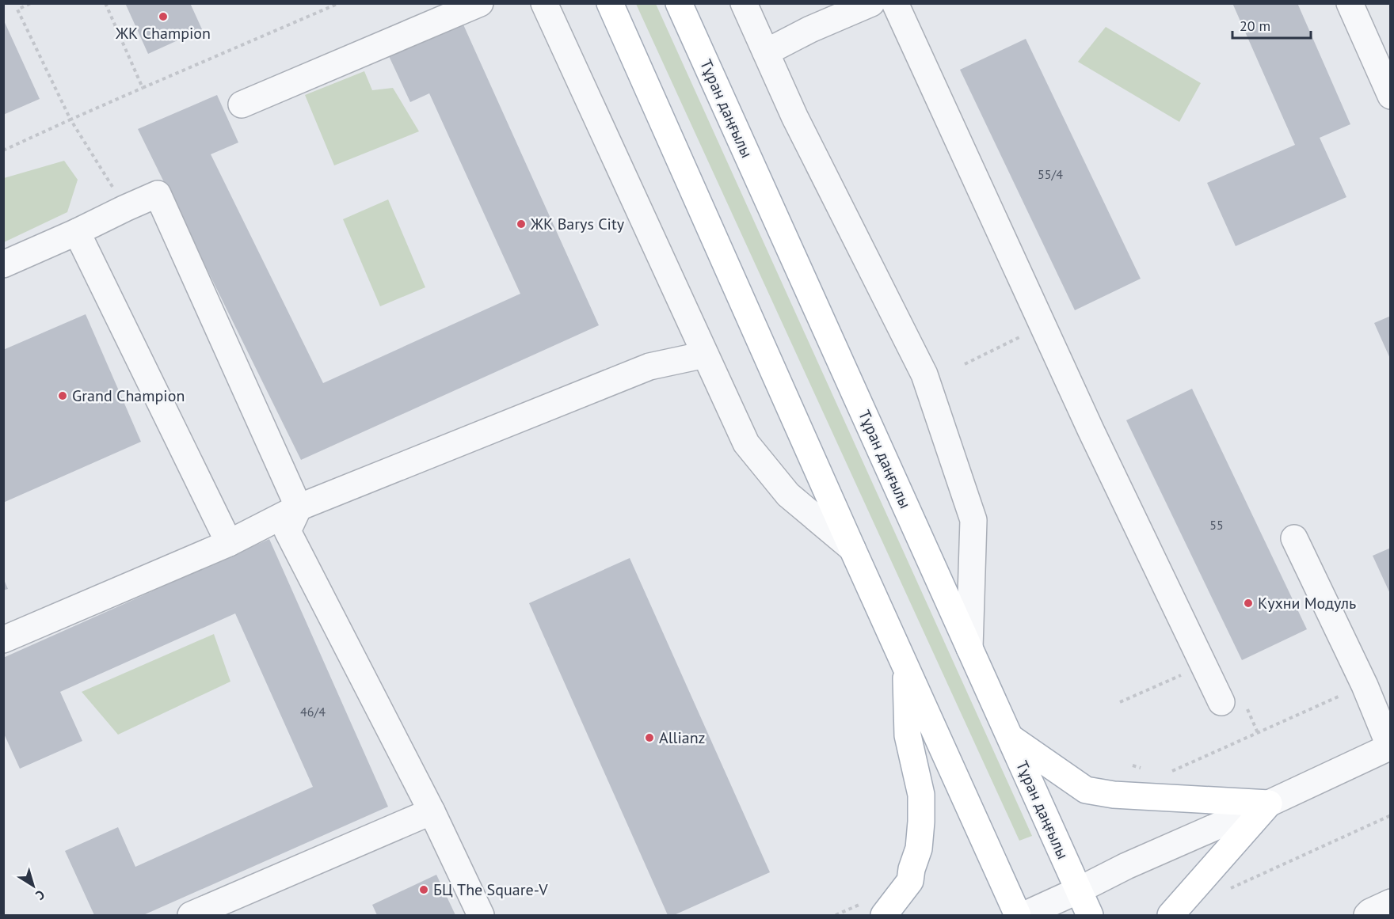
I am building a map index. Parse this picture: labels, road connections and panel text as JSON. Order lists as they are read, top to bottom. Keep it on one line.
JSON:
{"streets":{"main road":["Тұран даңғылы"]},"places":["ЖК Champion","ЖК Barys City","Grand Champion","Кухни Модуль","Allianz","БЦ The Square-V"],"house_numbers":["55/4","55","46/4"],"scale_bar":"20 m","north":"bottom right"}
